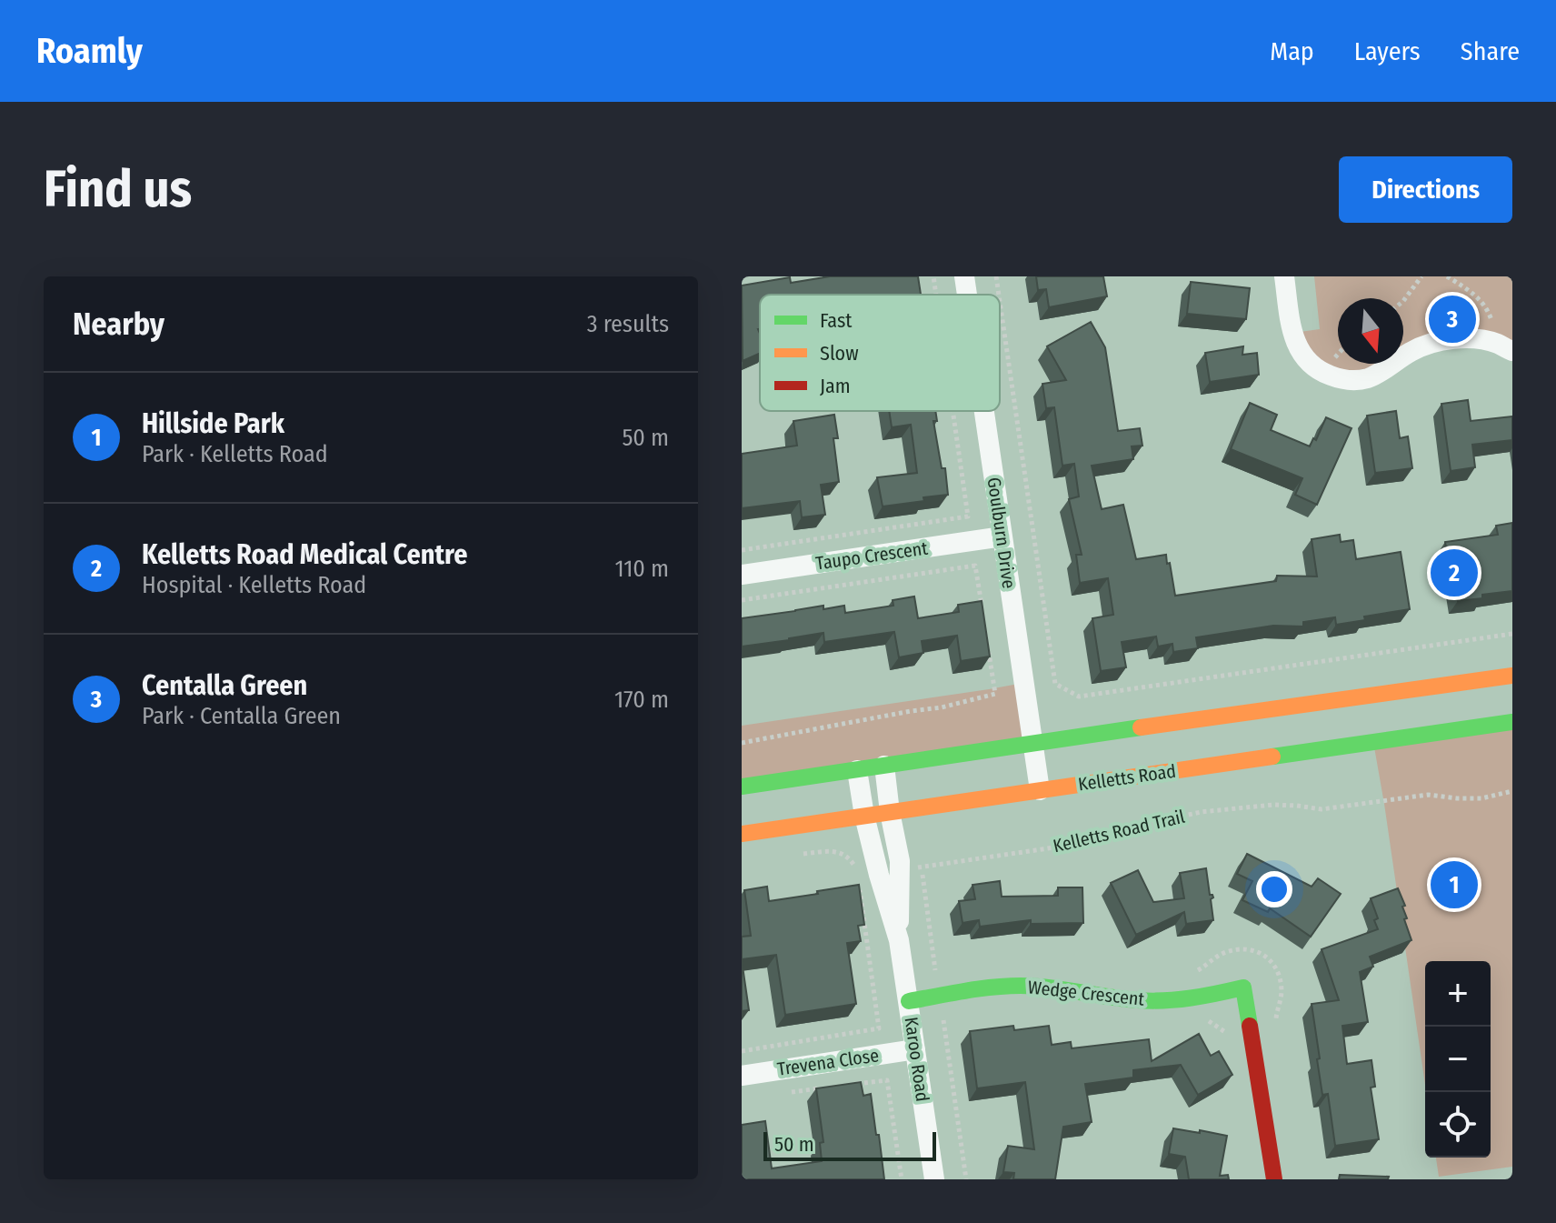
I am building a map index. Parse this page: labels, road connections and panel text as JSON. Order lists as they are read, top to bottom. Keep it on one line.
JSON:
{"streets":{"main road":["Kelletts Road","Wedge Crescent"],"street":["Goulburn Drive","Taupo Crescent","Karoo Road","Trevena Close"],"path":["Kelletts Road Trail"]},"crossings":[["Goulburn Drive","Taupo Crescent"],["Goulburn Drive","Kelletts Road"],["Kelletts Road","Karoo Road"],["Kelletts Road Trail","Karoo Road"],["Wedge Crescent","Karoo Road"],["Karoo Road","Trevena Close"]],"legend":["Fast","Slow","Jam"],"scale_bar":"50 m","north":"bottom","page":{"header":"Roamly","nav":["Map","Layers","Share"],"buttons":"Directions","title":"Find us","heading":["Nearby","3 results"],"pins":["3","2","1"],"list":[{"mark":"1","name":"Hillside Park","note":"Park · Kelletts Road","value":"50 m"},{"mark":"2","name":"Kelletts Road Medical Centre","note":"Hospital · Kelletts Road","value":"110 m"},{"mark":"3","name":"Centalla Green","note":"Park · Centalla Green","value":"170 m"}],"map_buttons":["+","−"],"scale":"50 m"}}
